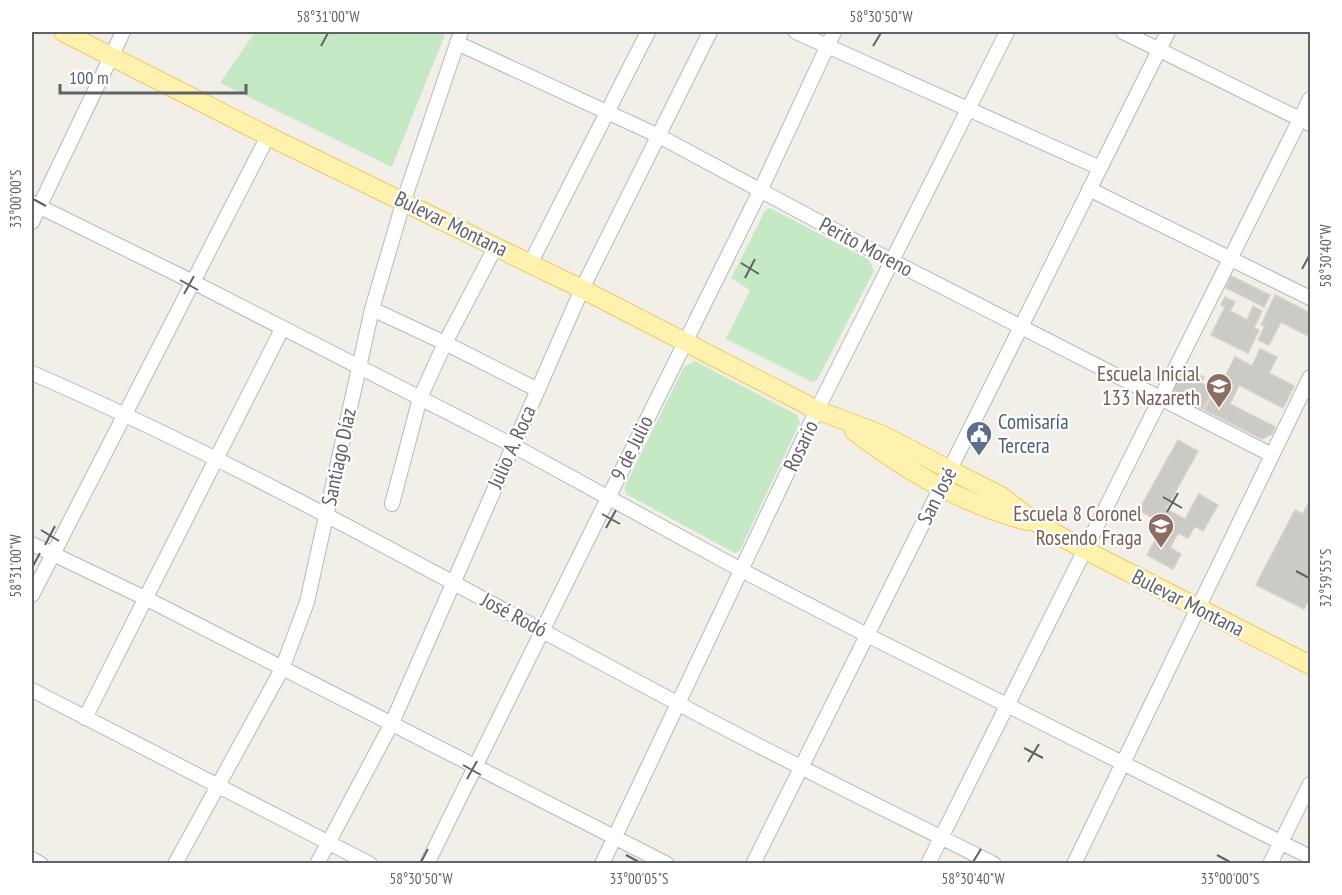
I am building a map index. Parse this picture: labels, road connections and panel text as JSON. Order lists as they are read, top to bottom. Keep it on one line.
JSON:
{"streets":{"main road":["Bulevar Montana"],"street":["Perito Moreno","Rosario","Julio A. Roca","9 de Julio","Santiago Díaz","San José","José Rodó"]},"crossings":[["Bulevar Montana","Rosario"],["Bulevar Montana","Julio A. Roca"],["Bulevar Montana","9 de Julio"],["Bulevar Montana","Santiago Díaz"],["Bulevar Montana","San José"],["Perito Moreno","Rosario"],["Perito Moreno","Julio A. Roca"],["Perito Moreno","9 de Julio"],["Perito Moreno","Santiago Díaz"],["Perito Moreno","San José"],["Rosario","José Rodó"],["Julio A. Roca","José Rodó"],["9 de Julio","José Rodó"],["Santiago Díaz","José Rodó"],["San José","José Rodó"]],"places":{"school or university":["Escuela Inicial 133 Nazareth","Escuela 8 Coronel Rosendo Fraga"],"public building":["Comisaría Tercera"]},"scale_bar":"100 m","coordinates":["58°31'00\"W","58°30'50\"W","33°00'00\"S","58°30'40\"W","32°59'55\"S","33°00'05\"S"]}
